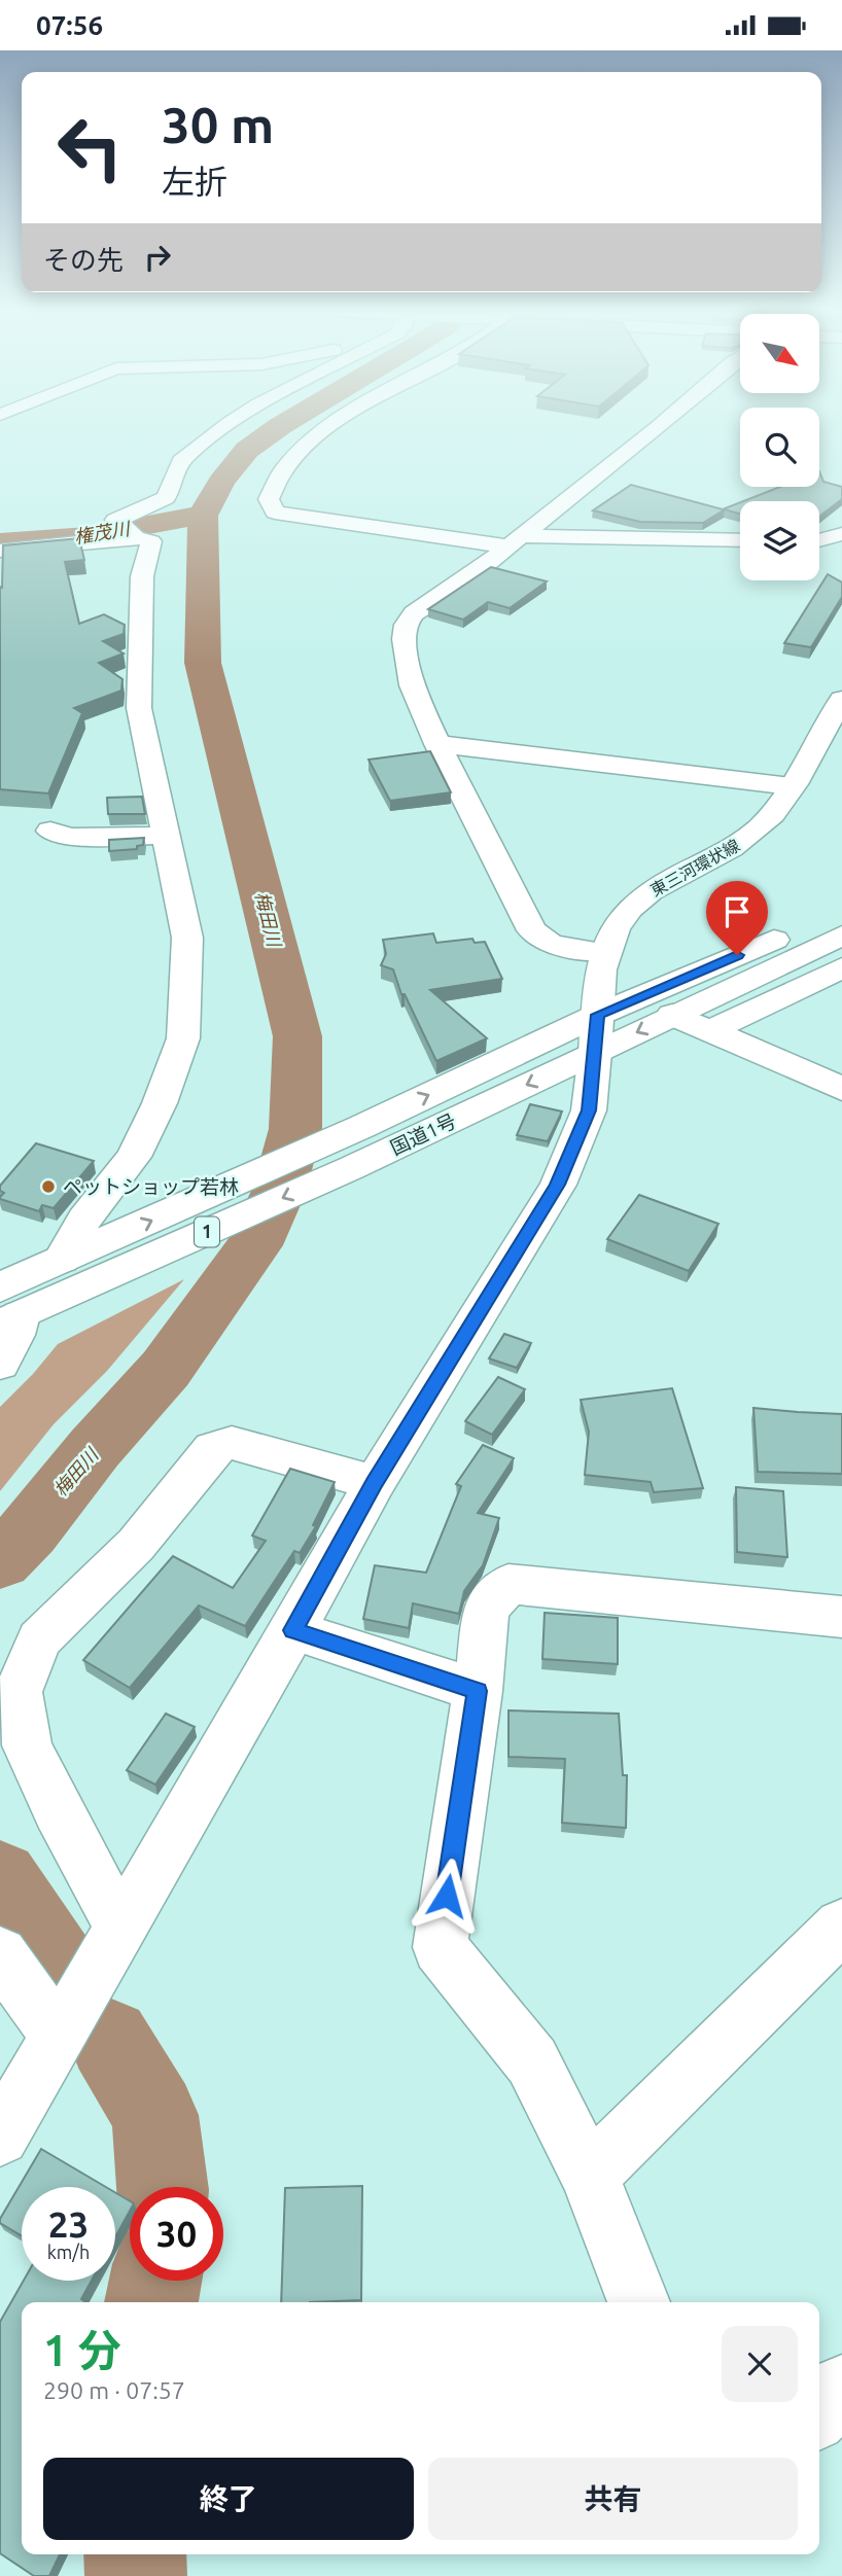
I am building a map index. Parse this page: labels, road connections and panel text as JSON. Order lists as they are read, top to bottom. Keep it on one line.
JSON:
{"streets":{"main road":["東三河環状線","国道1号","1"]},"crossings":[["東三河環状線","国道1号"]],"water":["権茂川","梅田川"],"places":["ペットショップ若林"],"north":"bottom right","page":{"status":"07:56","turn":["30 m","左折"],"then":"その先","speed":"23 km/h","limit":"30","heading":["1 分","290 m · 07:57"],"buttons":["終了","共有"]}}
